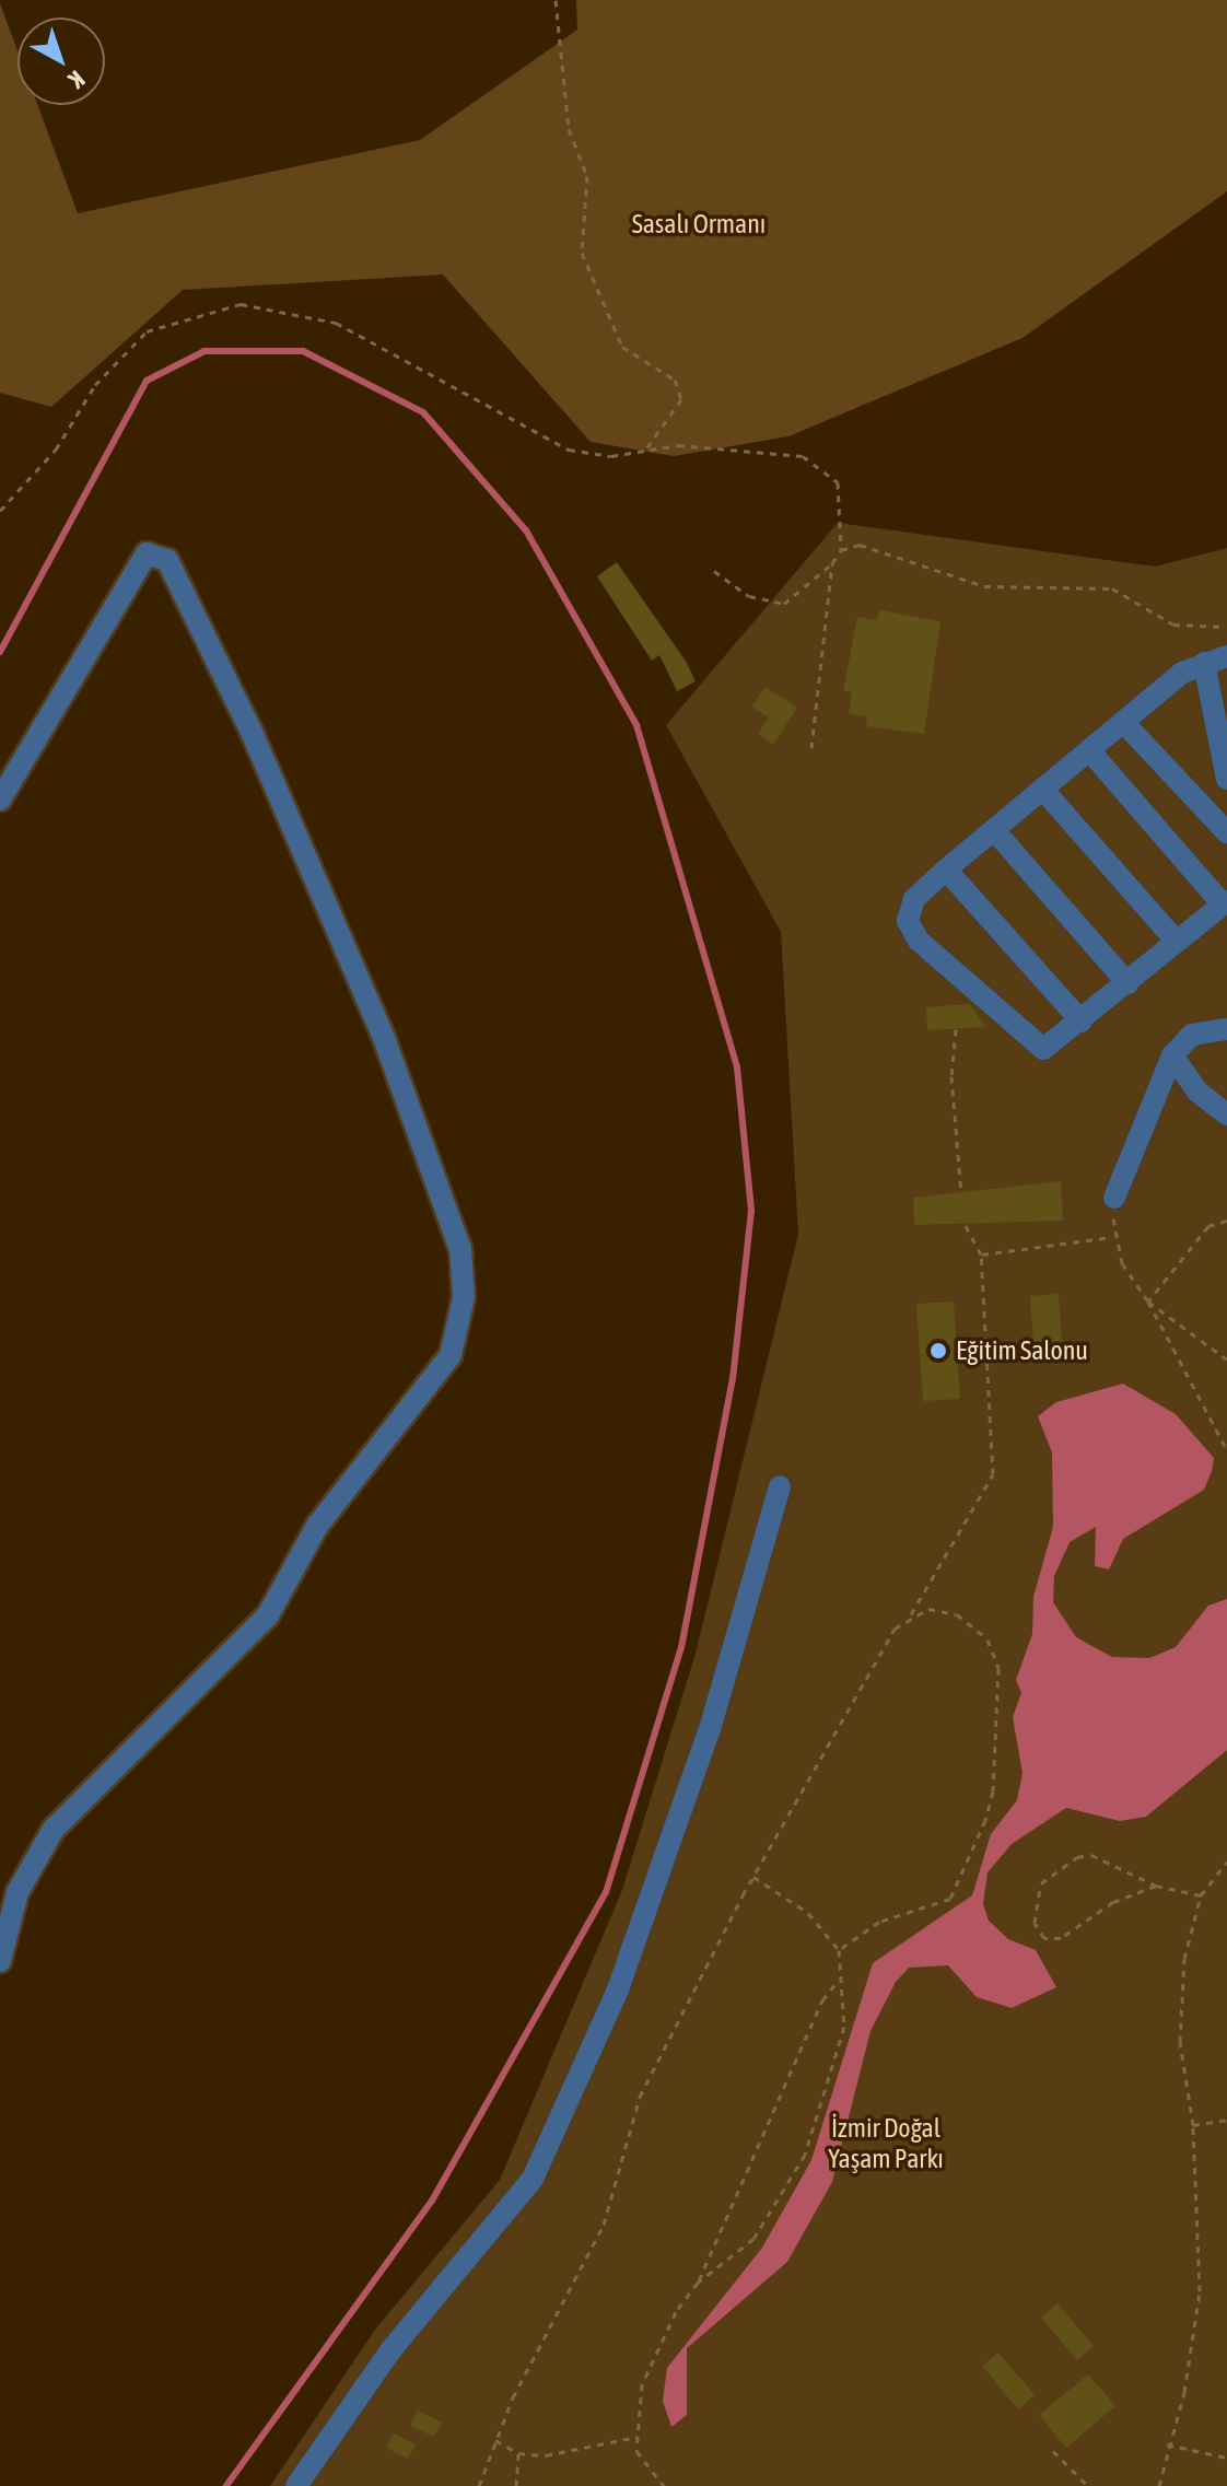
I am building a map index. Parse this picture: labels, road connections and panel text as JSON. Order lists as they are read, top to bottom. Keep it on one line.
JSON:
{"parks":["Sasalı Ormanı","İzmir Doğal Yaşam Parkı"],"places":["Eğitim Salonu"],"north":"bottom right"}
